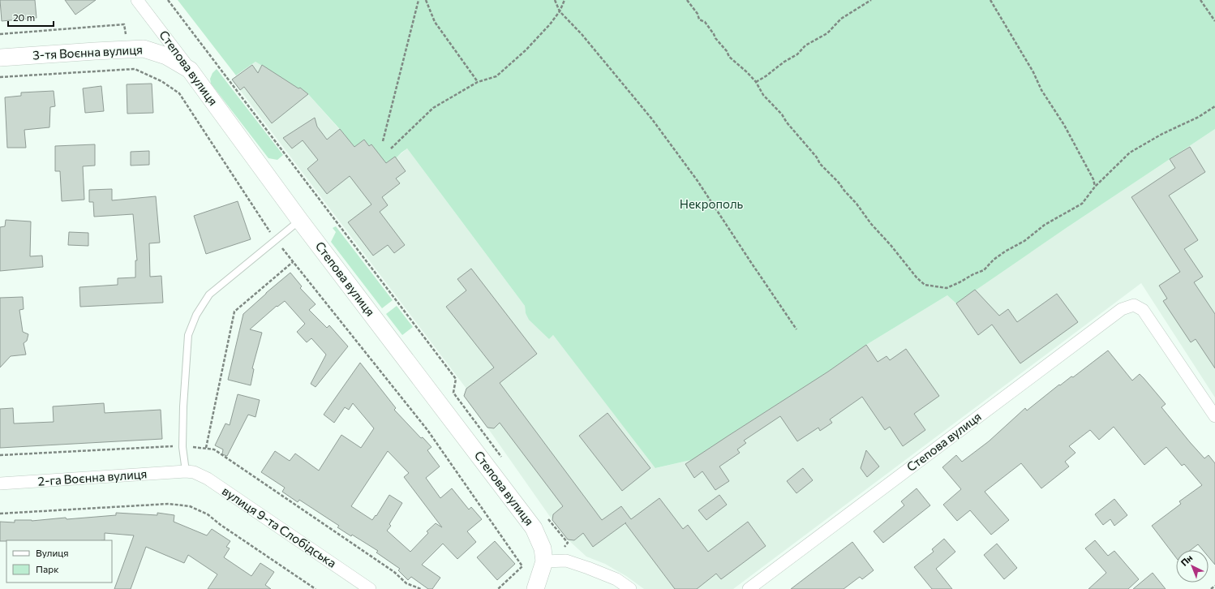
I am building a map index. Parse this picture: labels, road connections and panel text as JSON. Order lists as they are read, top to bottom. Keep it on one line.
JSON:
{"streets":{"street":["3-тя Воєнна вулиця","Степова вулиця","2-га Воєнна вулиця","вулиця 9-та Слобідська"]},"crossings":[["3-тя Воєнна вулиця","Степова вулиця"],["2-га Воєнна вулиця","вулиця 9-та Слобідська"]],"parks":["Некрополь"],"legend":["Вулиця","Парк"],"scale_bar":"20 m","north":"top left"}
